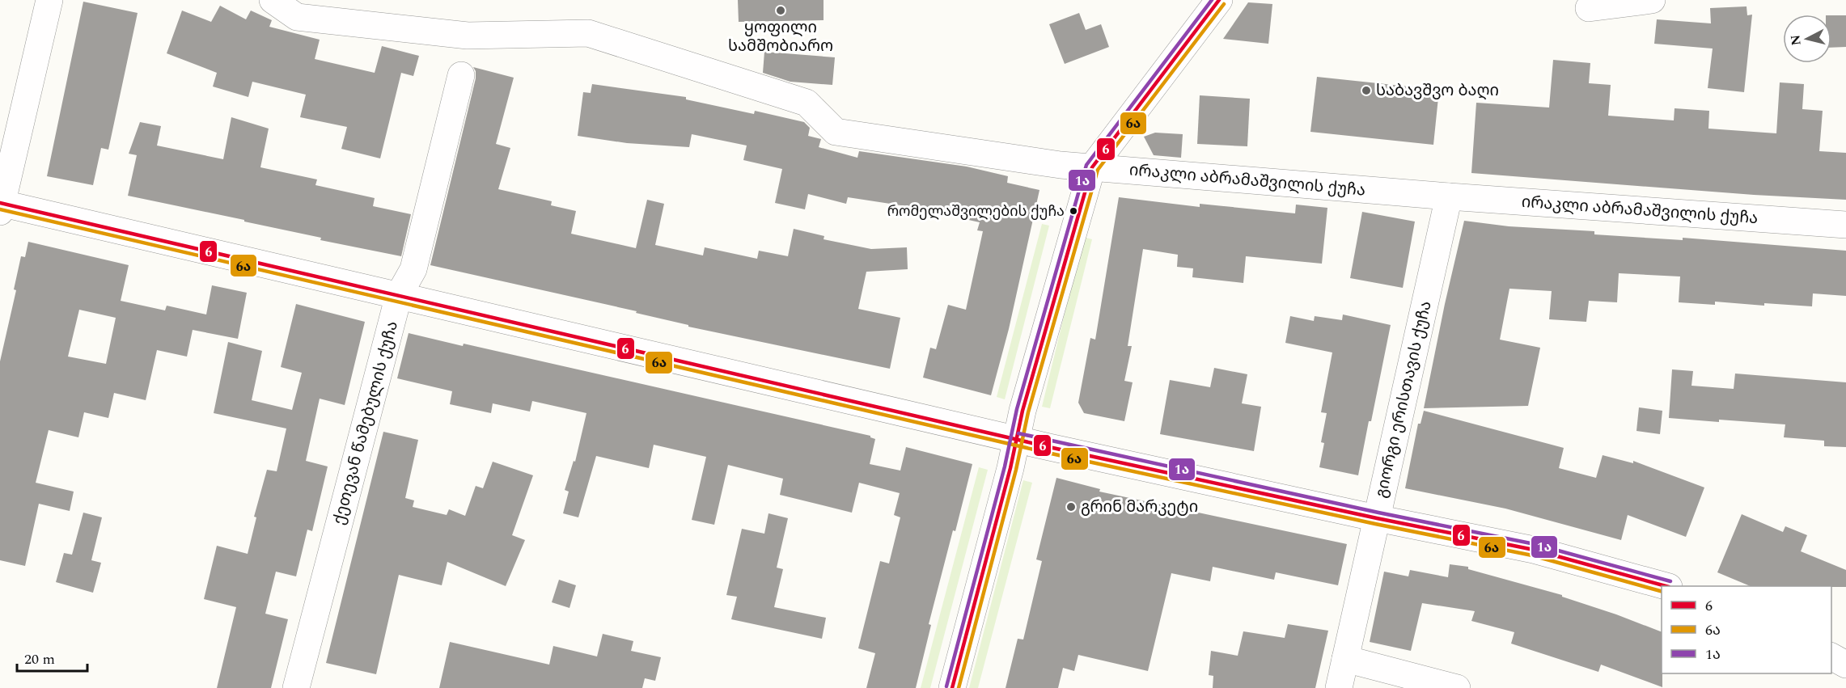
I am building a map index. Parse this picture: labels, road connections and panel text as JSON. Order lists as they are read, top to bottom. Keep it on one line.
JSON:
{"streets":{"street":["ირაკლი აბრამაშვილის ქუჩა","გიორგი ერისთავის ქუჩა","ქეთევან წამებულის ქუჩა"]},"crossings":[["ირაკლი აბრამაშვილის ქუჩა","გიორგი ერისთავის ქუჩა"]],"places":["ყოფილი სამშობიარო","საბავშვო ბაღი","რომელაშვილების ქუჩა","გრინ მარკეტი"],"lines":["transit line 6","transit line 1ა","transit line 6ა"],"legend":["6","6ა","1ა"],"scale_bar":"20 m","north":"left"}
